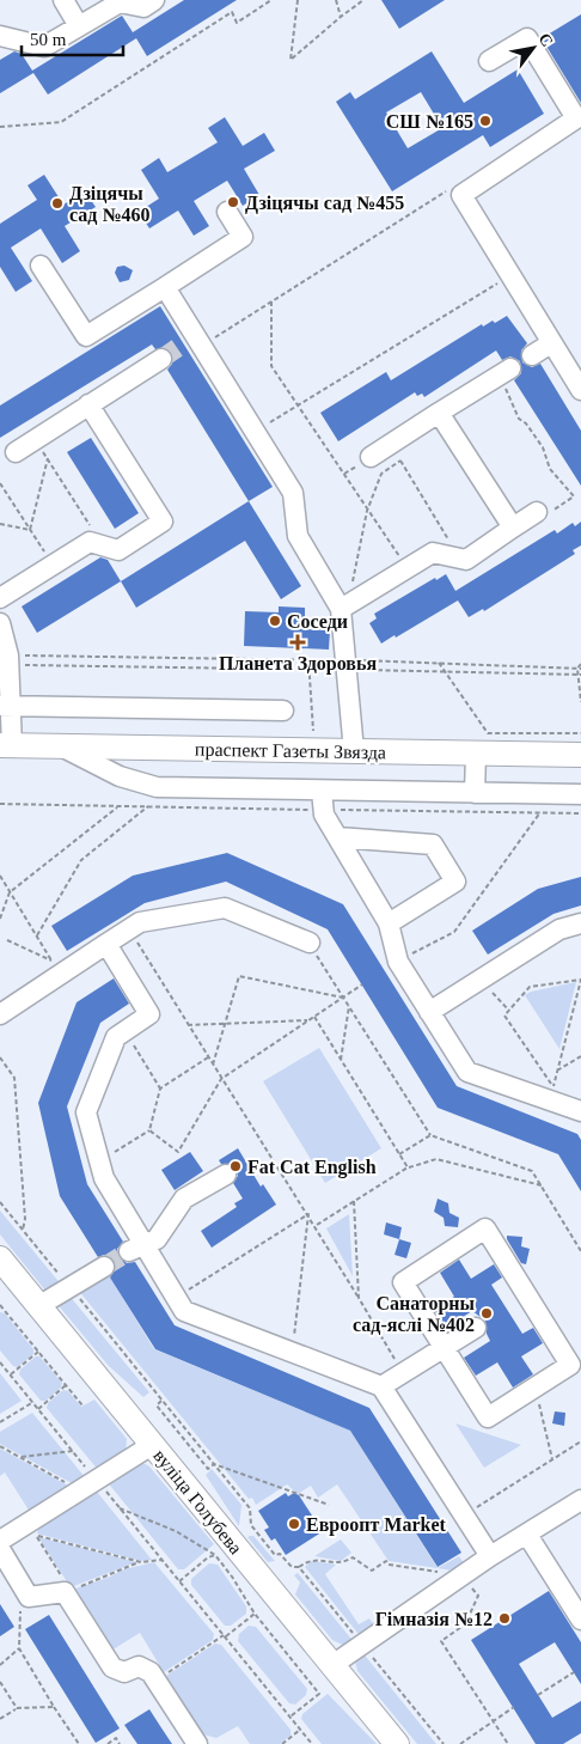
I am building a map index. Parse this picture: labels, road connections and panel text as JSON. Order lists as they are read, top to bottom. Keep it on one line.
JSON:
{"streets":{"main road":["праспект Газеты Звязда","вуліца Голубева"]},"places":{"other":["СШ №165","Дзіцячы сад №455","Дзіцячы сад №460","Соседи","Fat Cat English","Санаторны сад-яслі №402","Евроопт Market","Гімназія №12"],"health":["Планета Здоровья"]},"scale_bar":"50 m","north":"top right"}
